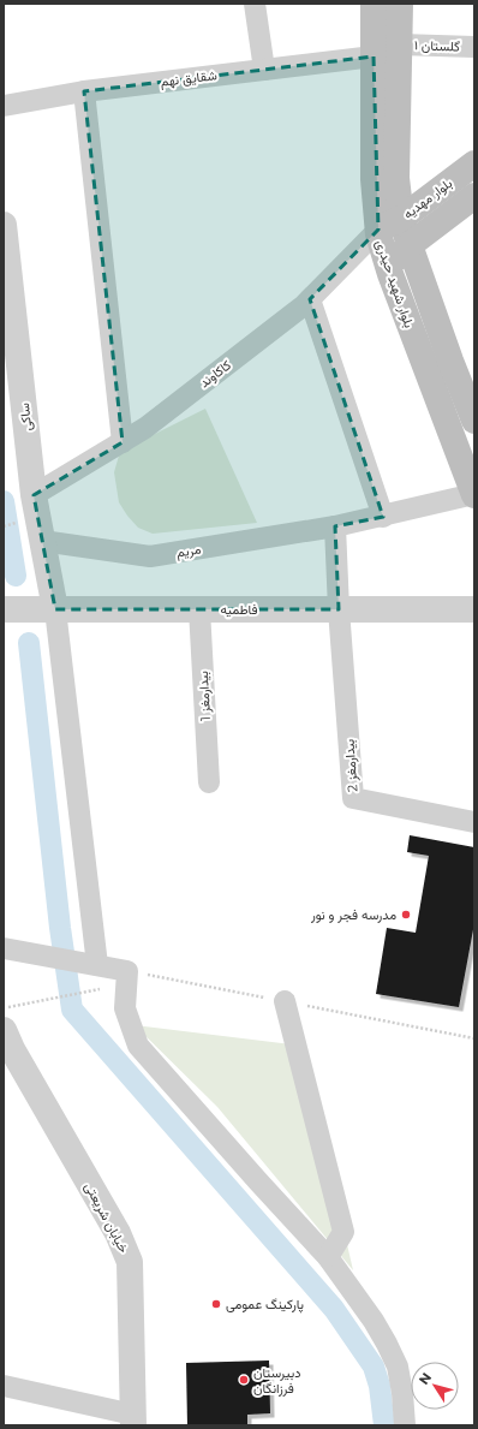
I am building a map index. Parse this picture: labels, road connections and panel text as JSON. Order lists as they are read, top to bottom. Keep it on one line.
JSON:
{"streets":{"main road":["بلوار مهدیه","بلوار شهید حیدری"],"street":["گلستان ۱","شقایق نهم","کاکاوند","ساکی","مریم","فاطمیه","بیدارمغز 1","بیدارمغز 2","خیابان شریعتی"]},"crossings":[["گلستان ۱","بلوار شهید حیدری"],["شقایق نهم","بلوار شهید حیدری"],["بلوار مهدیه","بلوار شهید حیدری"],["بلوار مهدیه","کاکاوند"],["بلوار شهید حیدری","کاکاوند"],["بلوار شهید حیدری","مریم"],["کاکاوند","ساکی"],["ساکی","مریم"],["ساکی","فاطمیه"],["فاطمیه","بیدارمغز 1"],["فاطمیه","بیدارمغز 2"]],"places":["مدرسه فجر و نور","پارکینگ عمومی","دبیرستان فرزانگان"],"north":"top left"}
